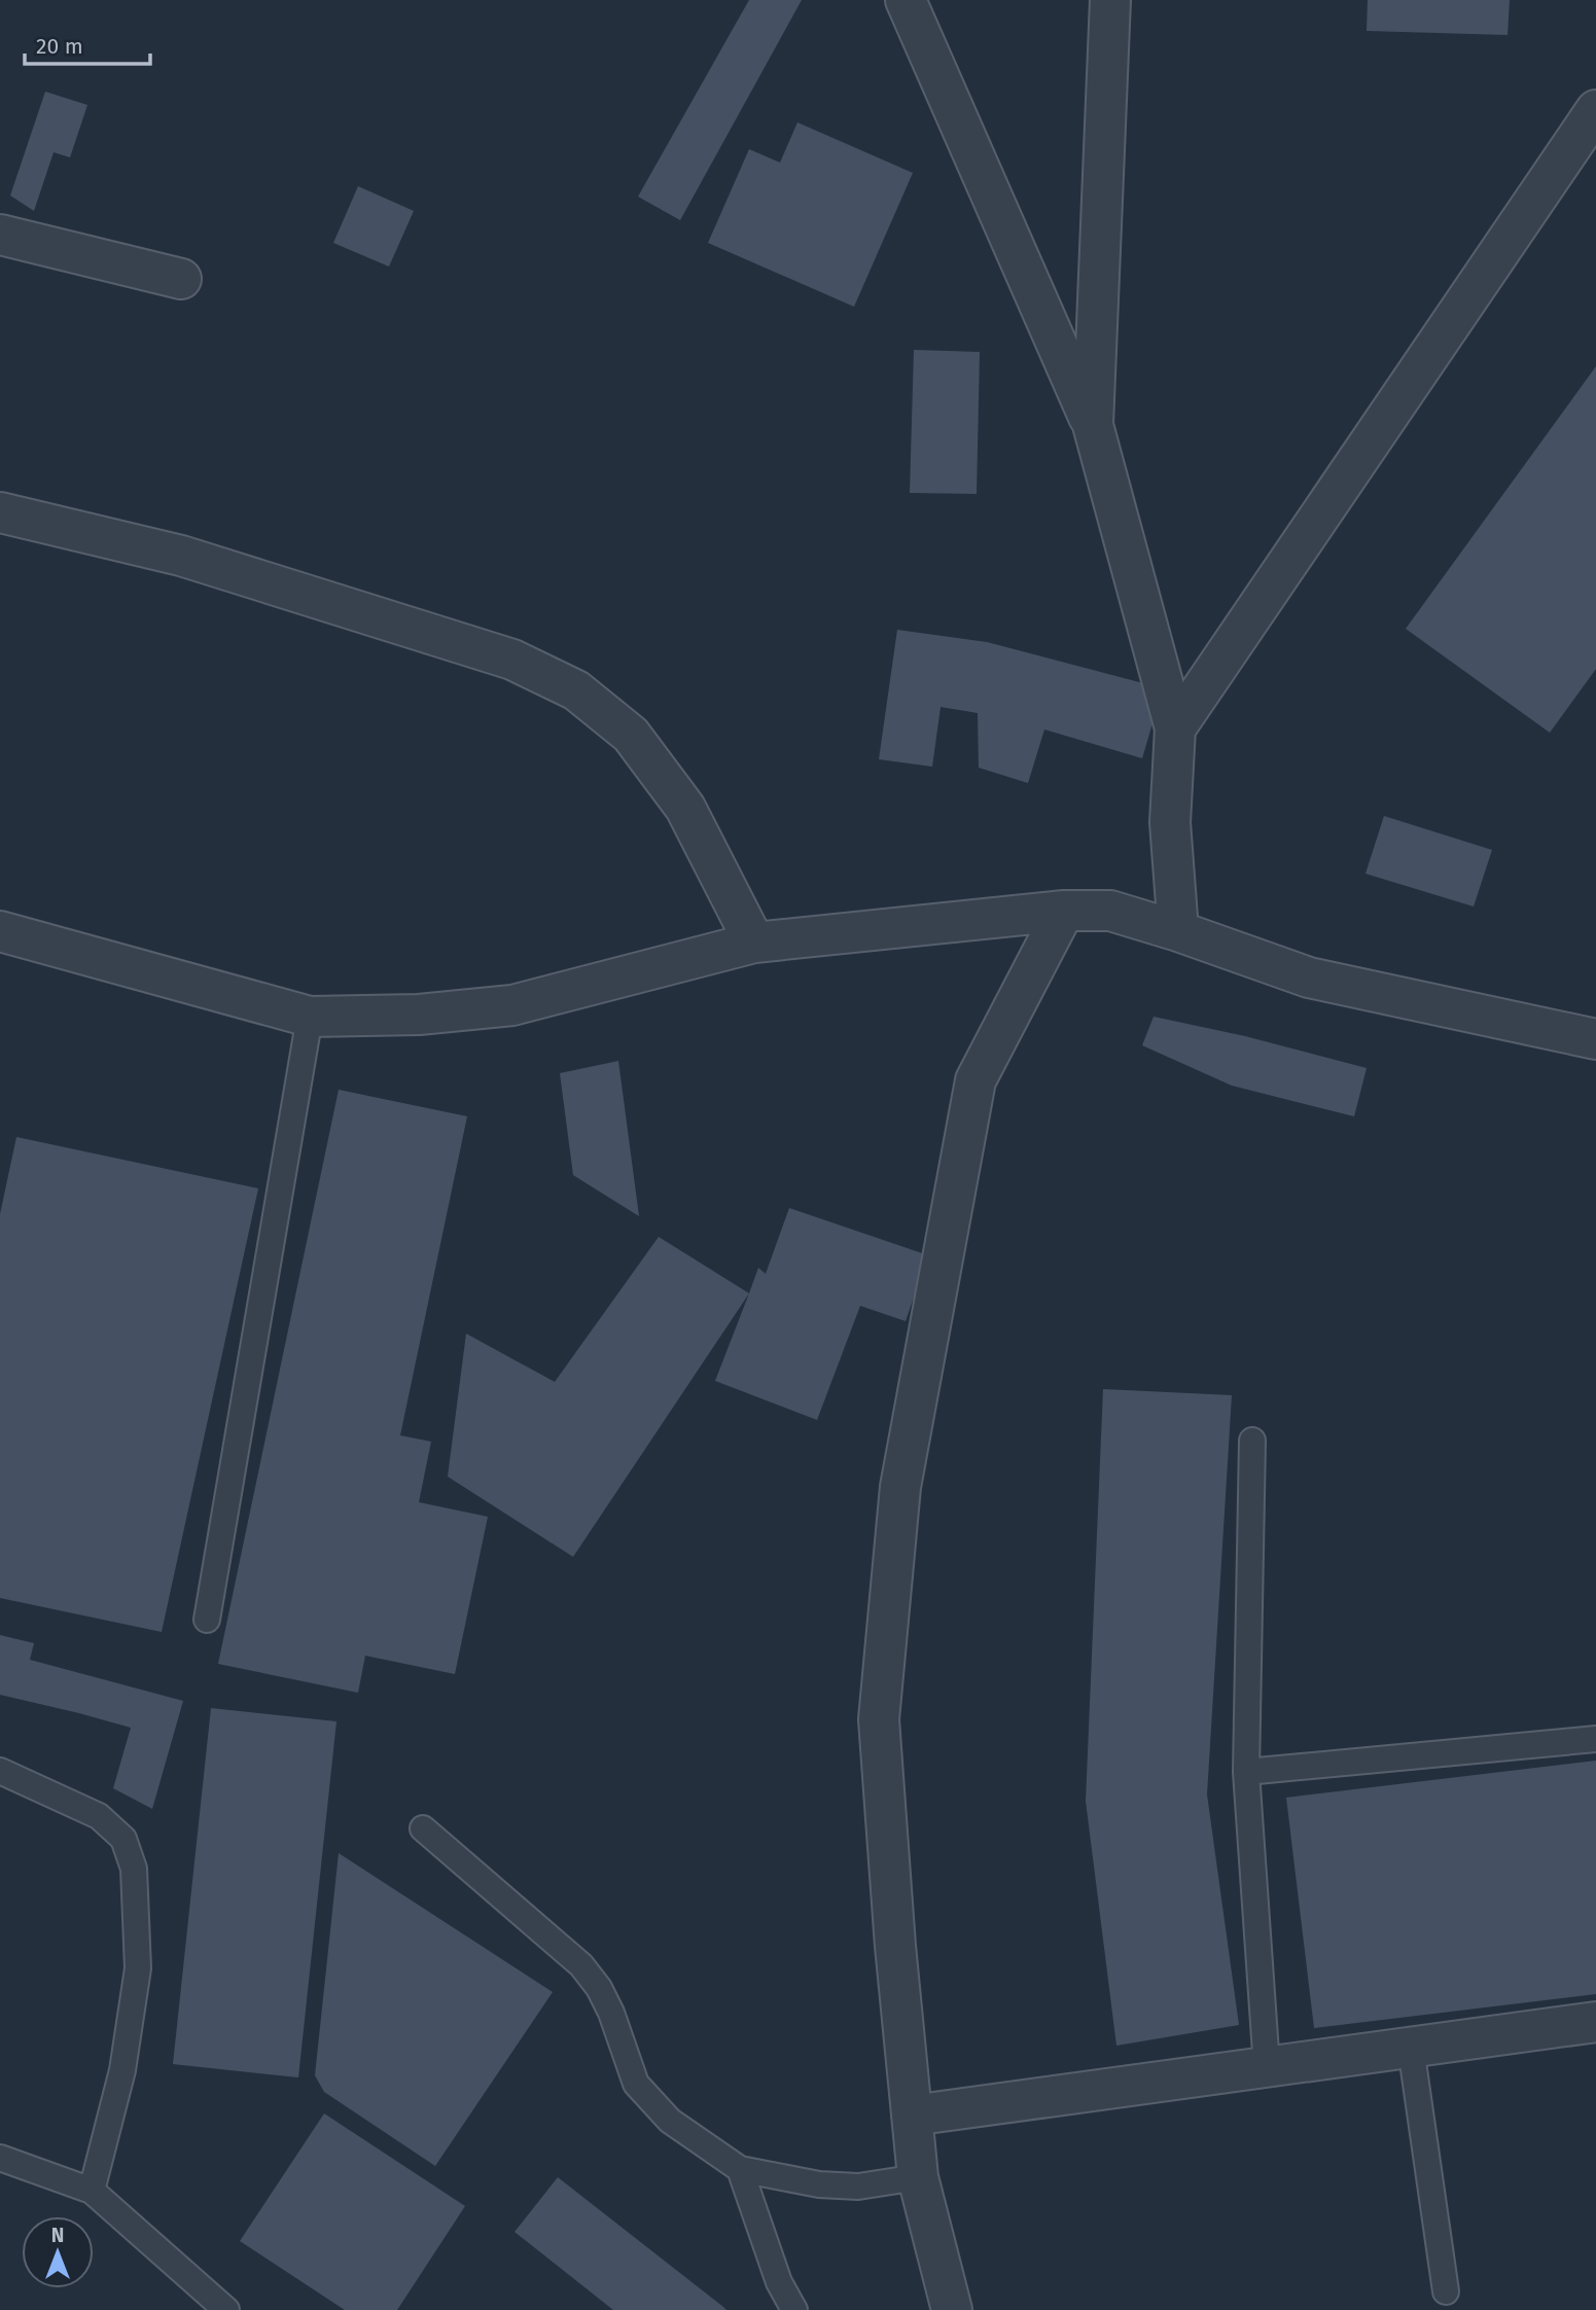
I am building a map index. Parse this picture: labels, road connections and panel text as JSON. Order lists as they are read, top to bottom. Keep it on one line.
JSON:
{"scale_bar":"20 m","north":"top"}
